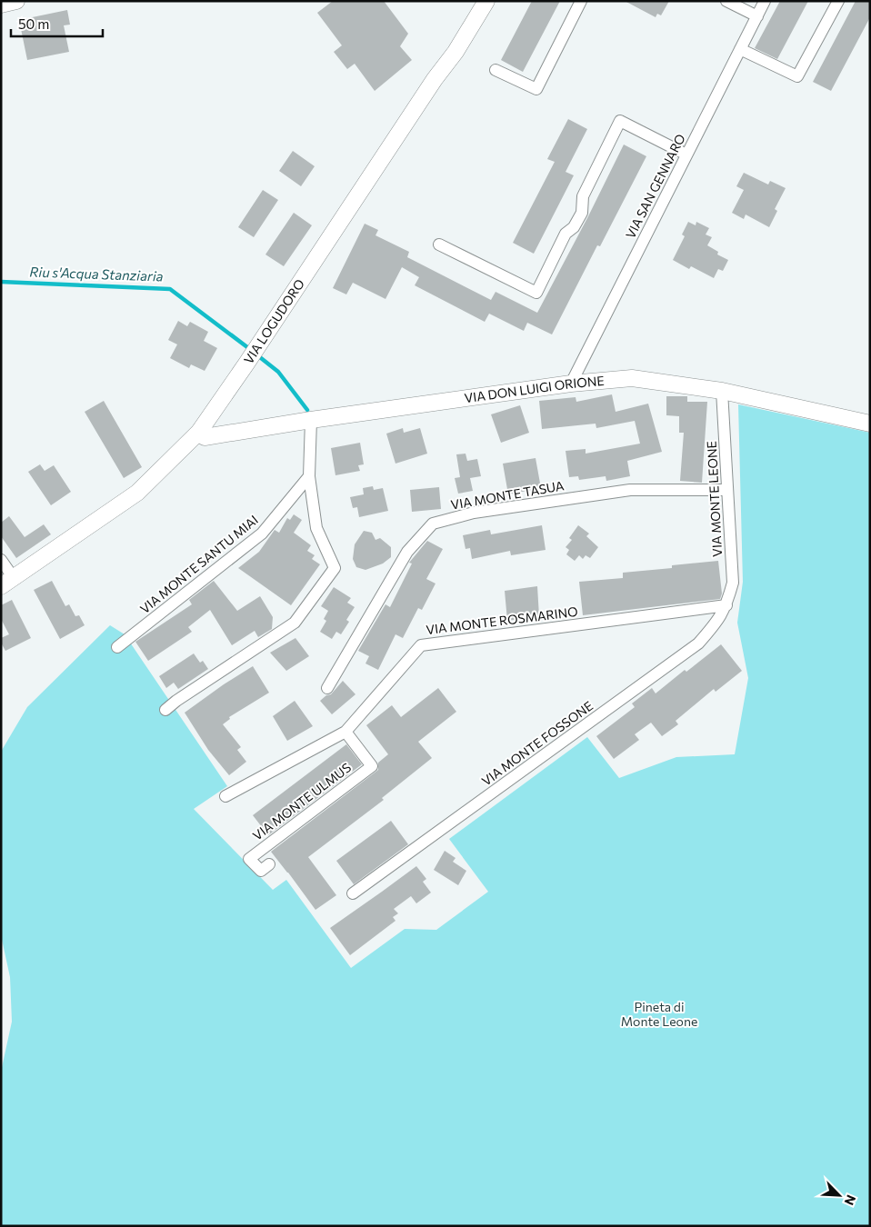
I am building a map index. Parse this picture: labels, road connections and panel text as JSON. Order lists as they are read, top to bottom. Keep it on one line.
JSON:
{"streets":{"street":["VIA SAN GENNARO","VIA LOGUDORO","VIA DON LUIGI ORIONE","VIA MONTE TASUA","VIA MONTE LEONE","VIA MONTE SANTU MIAI","VIA MONTE ROSMARINO","VIA MONTE FOSSONE","VIA MONTE ULMUS"]},"crossings":[["VIA SAN GENNARO","VIA DON LUIGI ORIONE"],["VIA LOGUDORO","VIA DON LUIGI ORIONE"],["VIA DON LUIGI ORIONE","VIA MONTE LEONE"],["VIA MONTE TASUA","VIA MONTE LEONE"],["VIA MONTE LEONE","VIA MONTE ROSMARINO"],["VIA MONTE LEONE","VIA MONTE FOSSONE"],["VIA MONTE ROSMARINO","VIA MONTE FOSSONE"],["VIA MONTE ROSMARINO","VIA MONTE ULMUS"]],"water":["Riu s'Acqua Stanziaria"],"parks":["Pineta di Monte Leone"],"scale_bar":"50 m","north":"bottom right"}
